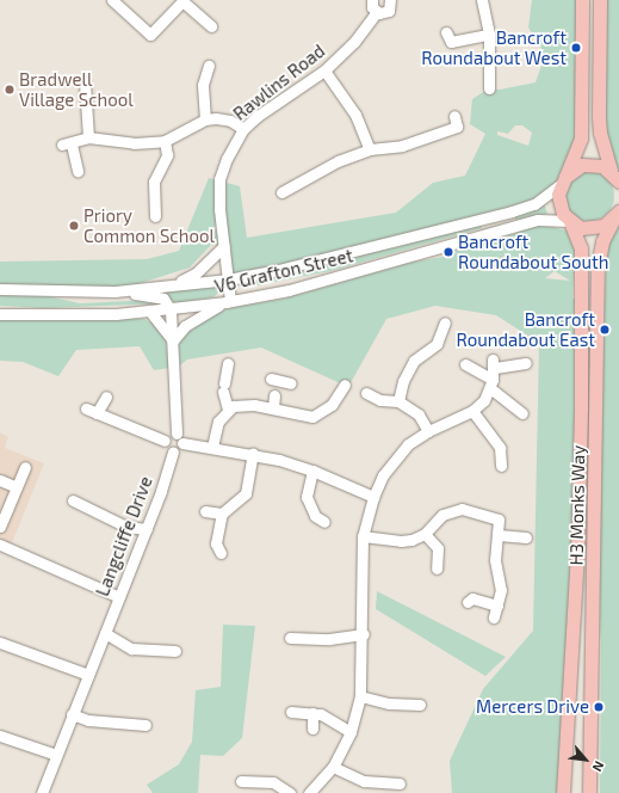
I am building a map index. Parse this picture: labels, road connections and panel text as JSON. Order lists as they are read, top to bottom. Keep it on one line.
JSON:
{"streets":{"main road":["H3 Monks Way"],"street":["Rawlins Road","V6 Grafton Street","Langcliffe Drive"]},"crossings":[["Rawlins Road","V6 Grafton Street"],["V6 Grafton Street","H3 Monks Way"]],"places":["Bancroft Roundabout West","Bradwell Village School","Priory Common School","Bancroft Roundabout South","Bancroft Roundabout East","Mercers Drive"],"north":"bottom right"}
